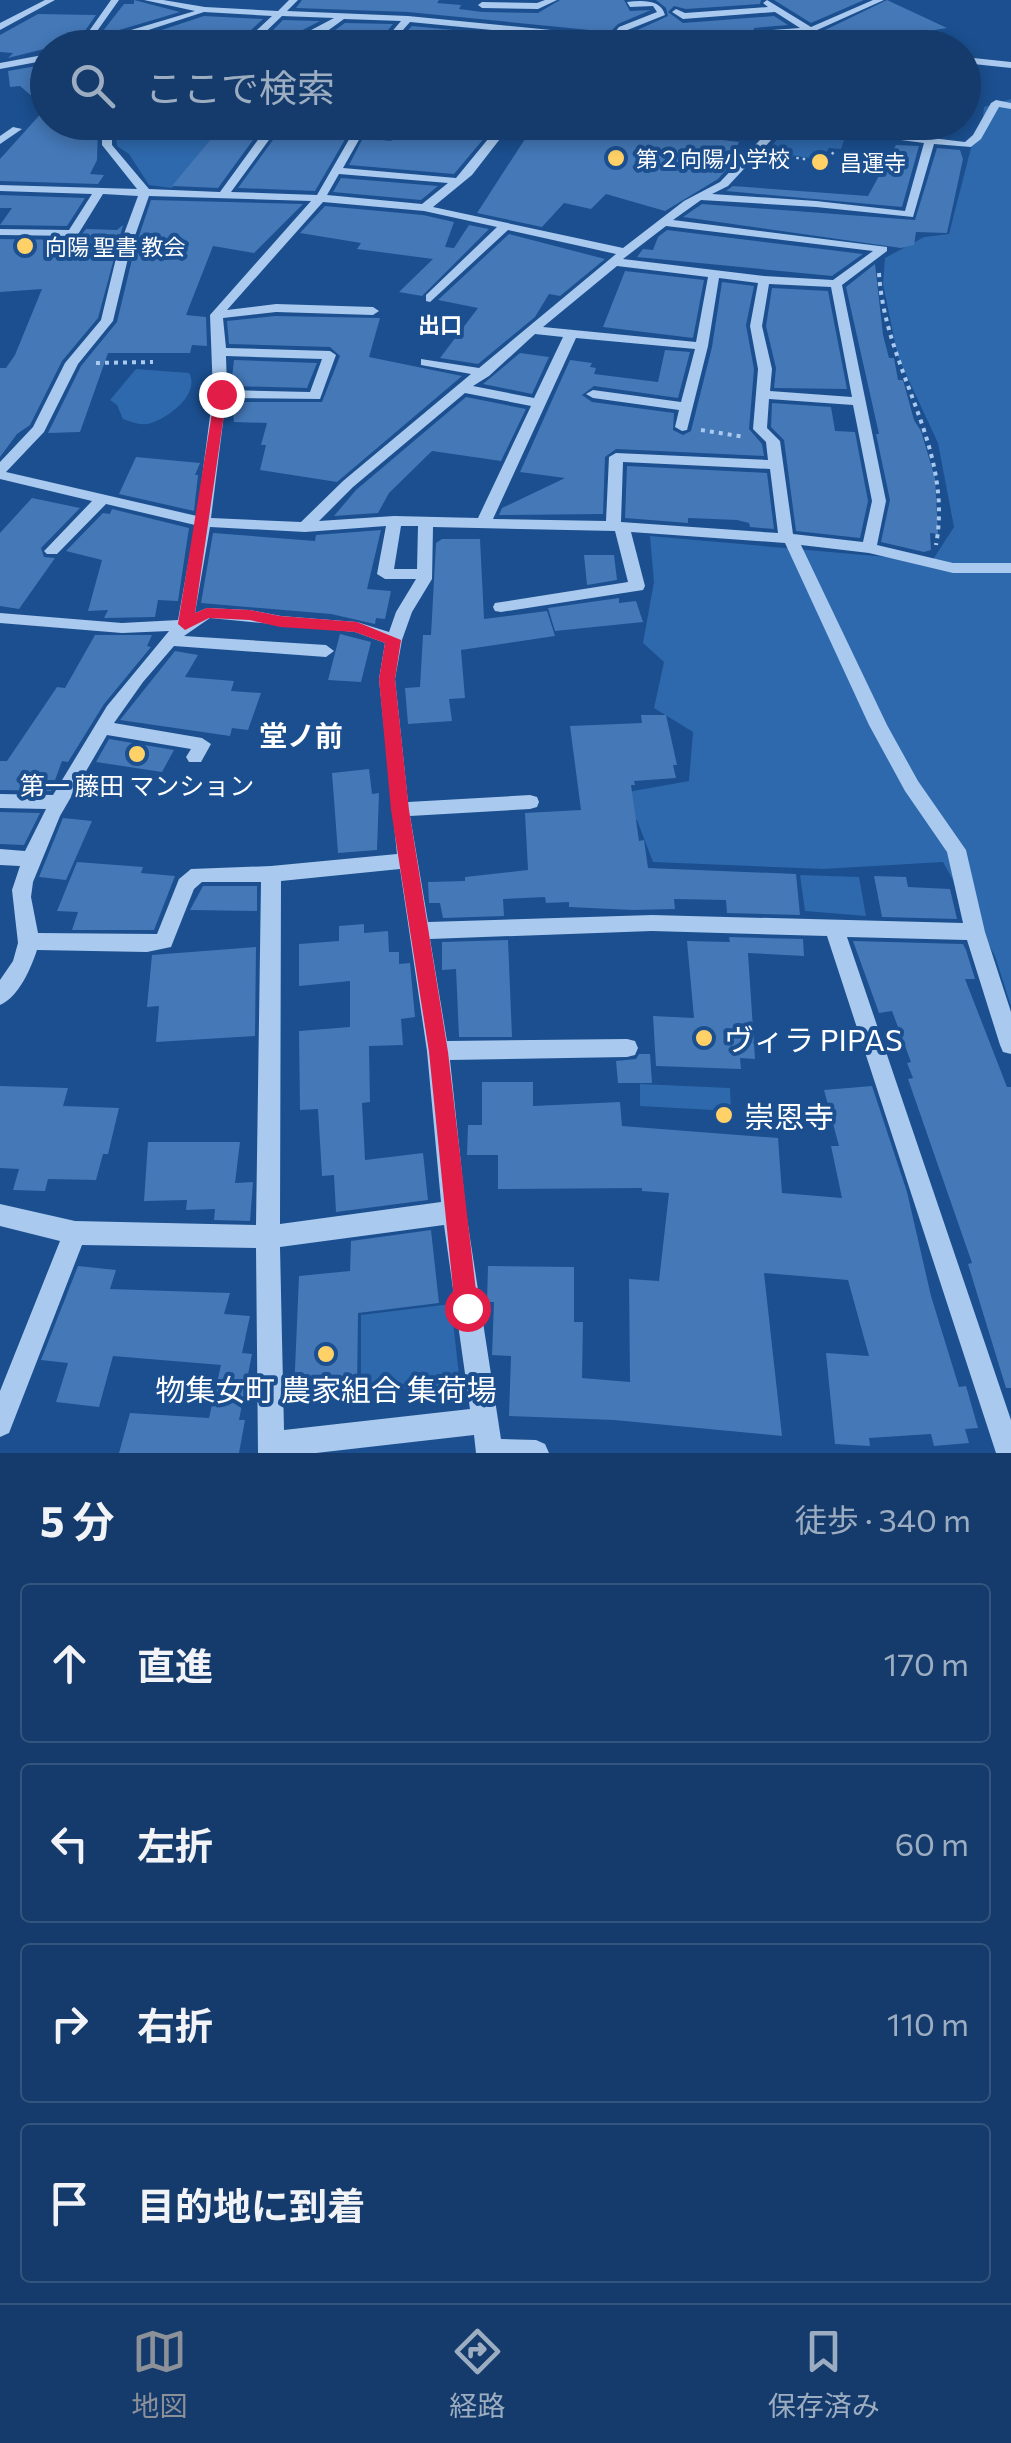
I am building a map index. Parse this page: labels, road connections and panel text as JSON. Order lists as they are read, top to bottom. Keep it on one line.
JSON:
{"districts":["出口","堂ノ前"],"places":["第２向陽小学校","昌運寺","向陽 聖書 教会","第一 藤田 マンション","ヴィラ PIPAS","崇恩寺","物集女町 農家組合 集荷場"],"page":{"search":"ここで検索","heading":["5 分","徒歩 · 340 m"],"list":[["直進","170 m"],["左折","60 m"],["右折","110 m"],"目的地に到着"],"nav":["地図","経路","保存済み"]}}
